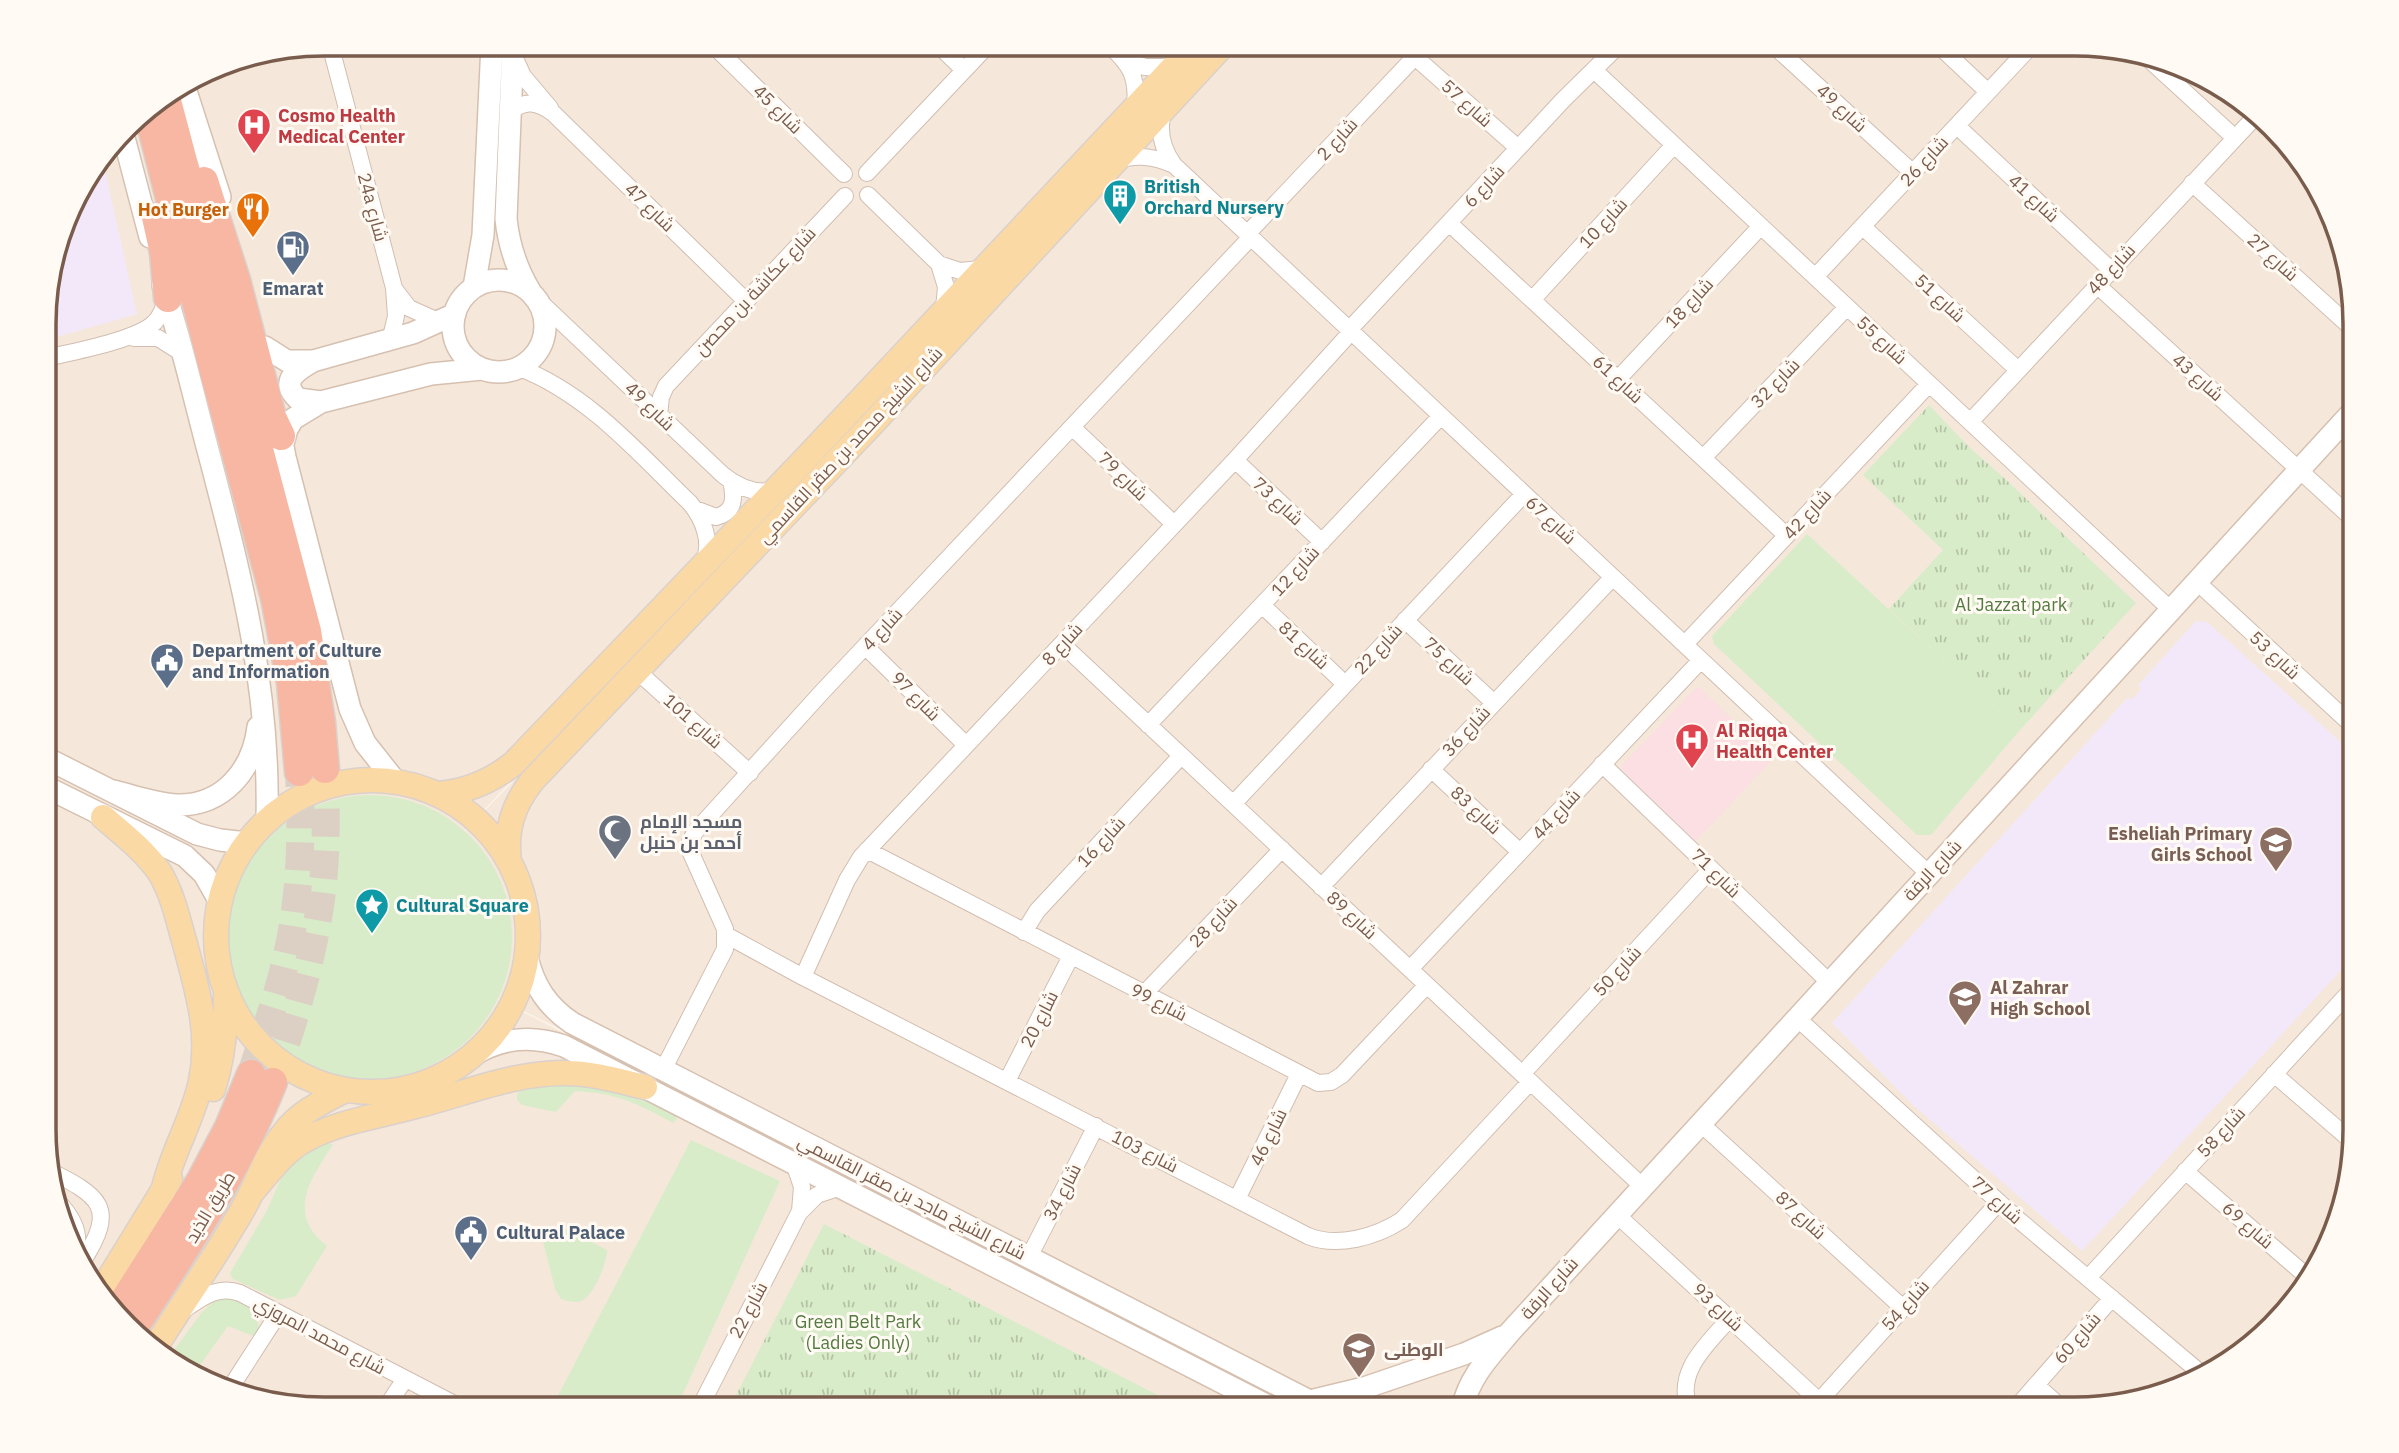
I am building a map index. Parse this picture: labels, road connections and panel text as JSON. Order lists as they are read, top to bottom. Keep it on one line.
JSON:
{"streets":{"highway":["طريق الذيد"],"main road":["شارع الشيخ محمد بن صقر القاسمي"],"street":["شارع 57","شارع 49","شارع 45","شارع 2","شارع 26","شارع 6","شارع 41","24a شارع","شارع 47","شارع 10","شارع 27","شارع 48","شارع عكاشة بن محصن","شارع 51","شارع 18","شارع 55","شارع 43","شارع 61","شارع 32","شارع 79","شارع 73","شارع 42","شارع 67","شارع 12","شارع 4","شارع 8","شارع 81","شارع 22","شارع 53","شارع 75","شارع 97","شارع 101","شارع 36","شارع 83","شارع 44","شارع 16","شارع الرقة","شارع 71","شارع 89","شارع 28","شارع 50","شارع 99","شارع 20","شارع 58","شارع 46","شارع 103","شارع 34","شارع الشيخ ماجد بن صقر القاسمي","شارع 77","شارع 87","شارع 69","شارع 54","شارع 93","شارع محمد المروزي","شارع 60"]},"crossings":[["شارع 57","شارع 2"],["شارع 57","شارع 6"],["شارع 49","شارع 26"],["شارع 49","شارع عكاشة بن محصن"],["شارع 49","شارع الشيخ محمد بن صقر القاسمي"],["شارع 45","شارع عكاشة بن محصن"],["شارع 2","شارع 67"],["شارع 2","شارع 4"],["شارع 26","شارع 41"],["شارع 26","شارع 51"],["شارع 26","شارع 55"],["شارع 6","شارع 55"],["شارع 6","شارع 61"],["شارع 6","شارع 67"],["شارع 6","شارع 8"],["شارع 41","شارع 48"],["شارع 47","شارع عكاشة بن محصن"],["شارع 10","شارع 55"],["شارع 10","شارع 61"],["شارع 27","شارع 48"],["شارع 48","شارع 51"],["شارع 48","شارع 55"],["شارع 48","شارع 43"],["شارع 18","شارع 55"],["شارع 18","شارع 61"],["شارع 55","شارع 32"],["شارع 55","شارع 42"],["شارع 55","شارع الرقة"],["شارع 43","شارع الرقة"],["شارع 61","شارع 32"],["شارع 61","شارع 42"],["شارع الشيخ محمد بن صقر القاسمي","شارع 67"],["شارع الشيخ محمد بن صقر القاسمي","شارع 101"],["شارع 79","شارع 4"],["شارع 79","شارع 8"],["شارع 73","شارع 12"],["شارع 73","شارع 8"],["شارع 42","شارع 67"],["شارع 67","شارع 12"],["شارع 67","شارع 4"],["شارع 67","شارع 8"],["شارع 67","شارع 22"],["شارع 67","شارع 36"],["شارع 67","شارع 44"],["شارع 67","شارع الرقة"],["شارع 12","شارع 81"],["شارع 12","شارع 89"],["شارع 4","شارع 97"],["شارع 4","شارع 101"],["شارع 4","شارع 103"],["شارع 8","شارع 97"],["شارع 8","شارع 89"],["شارع 8","شارع 99"],["شارع 8","شارع 103"],["شارع 81","شارع 22"],["شارع 22","شارع 75"],["شارع 22","شارع 89"],["شارع 22","شارع الشيخ ماجد بن صقر القاسمي"],["شارع 53","شارع الرقة"],["شارع 75","شارع 36"],["شارع 36","شارع 83"],["شارع 36","شارع 89"],["شارع 83","شارع 44"],["شارع 44","شارع 71"],["شارع 44","شارع 89"],["شارع 16","شارع 89"],["شارع 16","شارع 99"],["شارع الرقة","شارع 71"],["شارع الرقة","شارع 89"],["شارع الرقة","شارع 77"],["شارع الرقة","شارع 87"],["شارع الرقة","شارع 93"],["شارع 71","شارع 50"],["شارع 89","شارع 28"],["شارع 89","شارع 50"],["شارع 89","شارع 99"],["شارع 89","شارع 103"],["شارع 28","شارع 99"],["شارع 50","شارع 103"],["شارع 99","شارع 20"],["شارع 99","شارع 46"],["شارع 20","شارع 103"],["شارع 58","شارع 77"],["شارع 58","شارع 69"],["شارع 46","شارع 103"],["شارع 103","شارع 34"],["شارع 34","شارع الشيخ ماجد بن صقر القاسمي"],["شارع 77","شارع 54"],["شارع 77","شارع 60"],["شارع 87","شارع 54"]],"parks":["Al Jazzat park","Green Belt Park (Ladies Only)"],"places":{"hospital":["Cosmo Health Medical Center","Al Riqqa Health Center"],"building":["British Orchard Nursery"],"restaurant":["Hot Burger"],"fuel station":["Emarat"],"public building":["Department of Culture and Information","Cultural Palace"],"mosque":["مسجد الإمام أحمد بن حنبل"],"school or university":["Esheliah Primary Girls School","Al Zahrar High School","الوطنی"],"place":["Cultural Square"]}}
